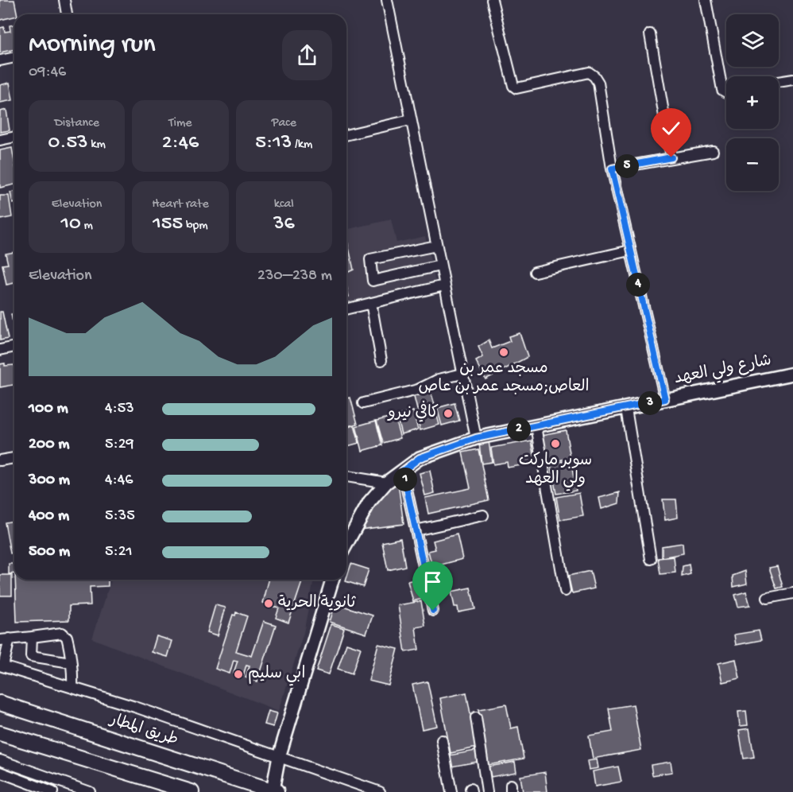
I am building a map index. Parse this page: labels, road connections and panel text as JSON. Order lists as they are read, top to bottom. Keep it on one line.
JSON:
{"streets":{"highway":["طريق المطار"],"main road":["شارع ولي العهد"]},"places":["مسجد عمر بن العاص;مسجد عمر بن عاص","كافي نيرو","سوبر ماركت ولي العهد","ثانوية الحرية","ابي سليم"],"page":{"map_buttons":["+","−"],"heading":["Morning run","09:46"],"stats":[["Distance","0.53 km"],["Time","2:46"],["Pace","5:13 /km"],["Elevation","10 m"],["Heart rate","155 bpm"],["kcal","36"]],"pins":["5","4","3","2","1"],"chart":["Elevation","230–238 m"],"list":[{"name":"100 m","note":"4:53"},{"name":"200 m","note":"5:29"},{"name":"300 m","note":"4:46"},{"name":"400 m","note":"5:35"},{"name":"500 m","note":"5:21"}]}}
